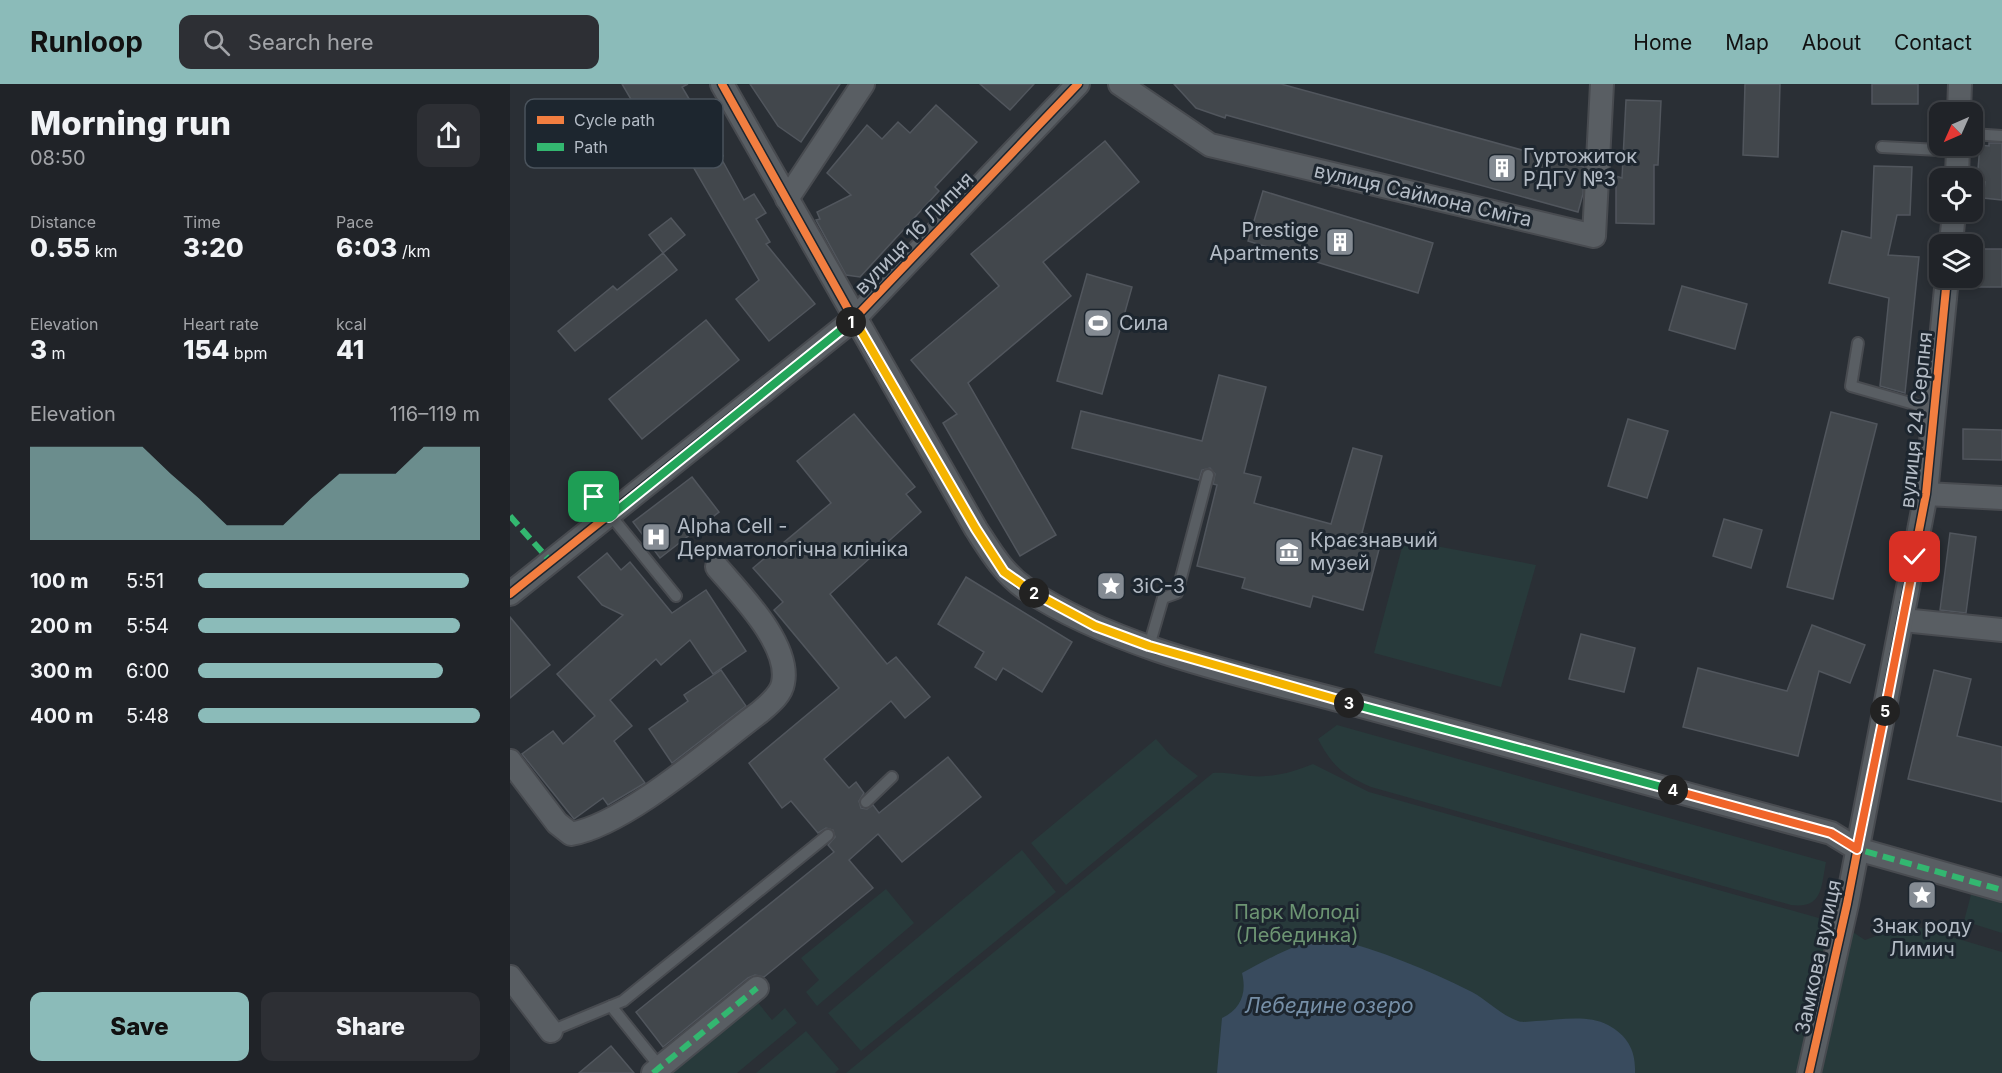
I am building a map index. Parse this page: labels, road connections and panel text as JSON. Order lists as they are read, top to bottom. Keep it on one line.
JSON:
{"streets":{"street":["вулиця Саймона Сміта","вулиця 16 Липня","вулиця 24 Серпня","Замкова вулиця"]},"crossings":[["вулиця 24 Серпня","Замкова вулиця"]],"water":["Лебедине озеро"],"parks":["Парк Молоді (Лебединка)"],"places":{"building":["Гуртожиток РДГУ №3","Prestige Apartments"],"sports":["Сила"],"hospital":["Alpha Cell - Дерматологічна клініка"],"museum":["Краєзнавчий музей"],"place":["ЗіС-3","Знак роду Лимич"]},"legend":["Cycle path","Path"],"north":"bottom left","page":{"header":"Runloop","search":"Search here","nav":["Home","Map","About","Contact"],"heading":["Morning run","08:50"],"stats":[["Distance","0.55 km"],["Time","3:20"],["Pace","6:03 /km"],["Elevation","3 m"],["Heart rate","154 bpm"],["kcal","41"]],"pins":["1","2","3","5","4"],"chart":["Elevation","116–119 m"],"list":[{"name":"100 m","note":"5:51"},{"name":"200 m","note":"5:54"},{"name":"300 m","note":"6:00"},{"name":"400 m","note":"5:48"}],"buttons":["Save","Share"]}}
